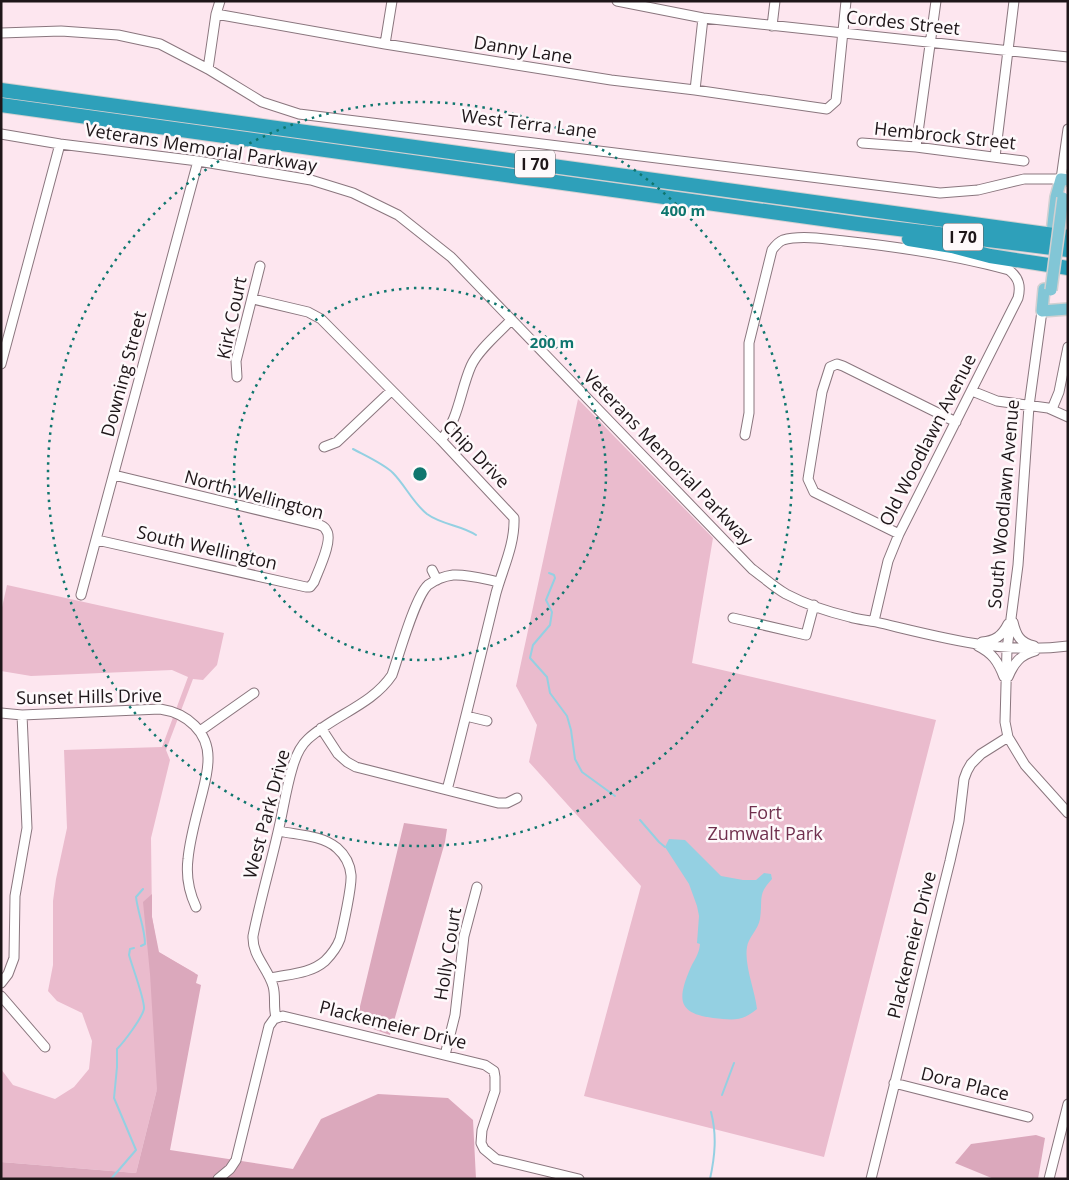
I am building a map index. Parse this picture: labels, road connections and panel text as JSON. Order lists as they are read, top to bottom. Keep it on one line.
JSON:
{"streets":{"highway":["I 70"],"main road":["South Woodlawn Avenue"],"street":["Cordes Street","Danny Lane","West Terra Lane","Hembrock Street","Veterans Memorial Parkway","Kirk Court","Downing Street","Old Woodlawn Avenue","Chip Drive","North Wellington","South Wellington","Sunset Hills Drive","West Park Drive","Plackemeier Drive","Holly Court","Dora Place"]},"crossings":[["Cordes Street","Danny Lane"],["West Terra Lane","South Woodlawn Avenue"],["Veterans Memorial Parkway","Downing Street"],["Veterans Memorial Parkway","Old Woodlawn Avenue"],["Veterans Memorial Parkway","South Woodlawn Avenue"],["Kirk Court","Chip Drive"],["Downing Street","North Wellington"],["Downing Street","South Wellington"],["North Wellington","South Wellington"],["South Woodlawn Avenue","Plackemeier Drive"],["West Park Drive","Plackemeier Drive"],["Plackemeier Drive","Holly Court"],["Plackemeier Drive","Dora Place"]],"parks":["Fort Zumwalt Park"],"rings":["400 m","200 m"]}
